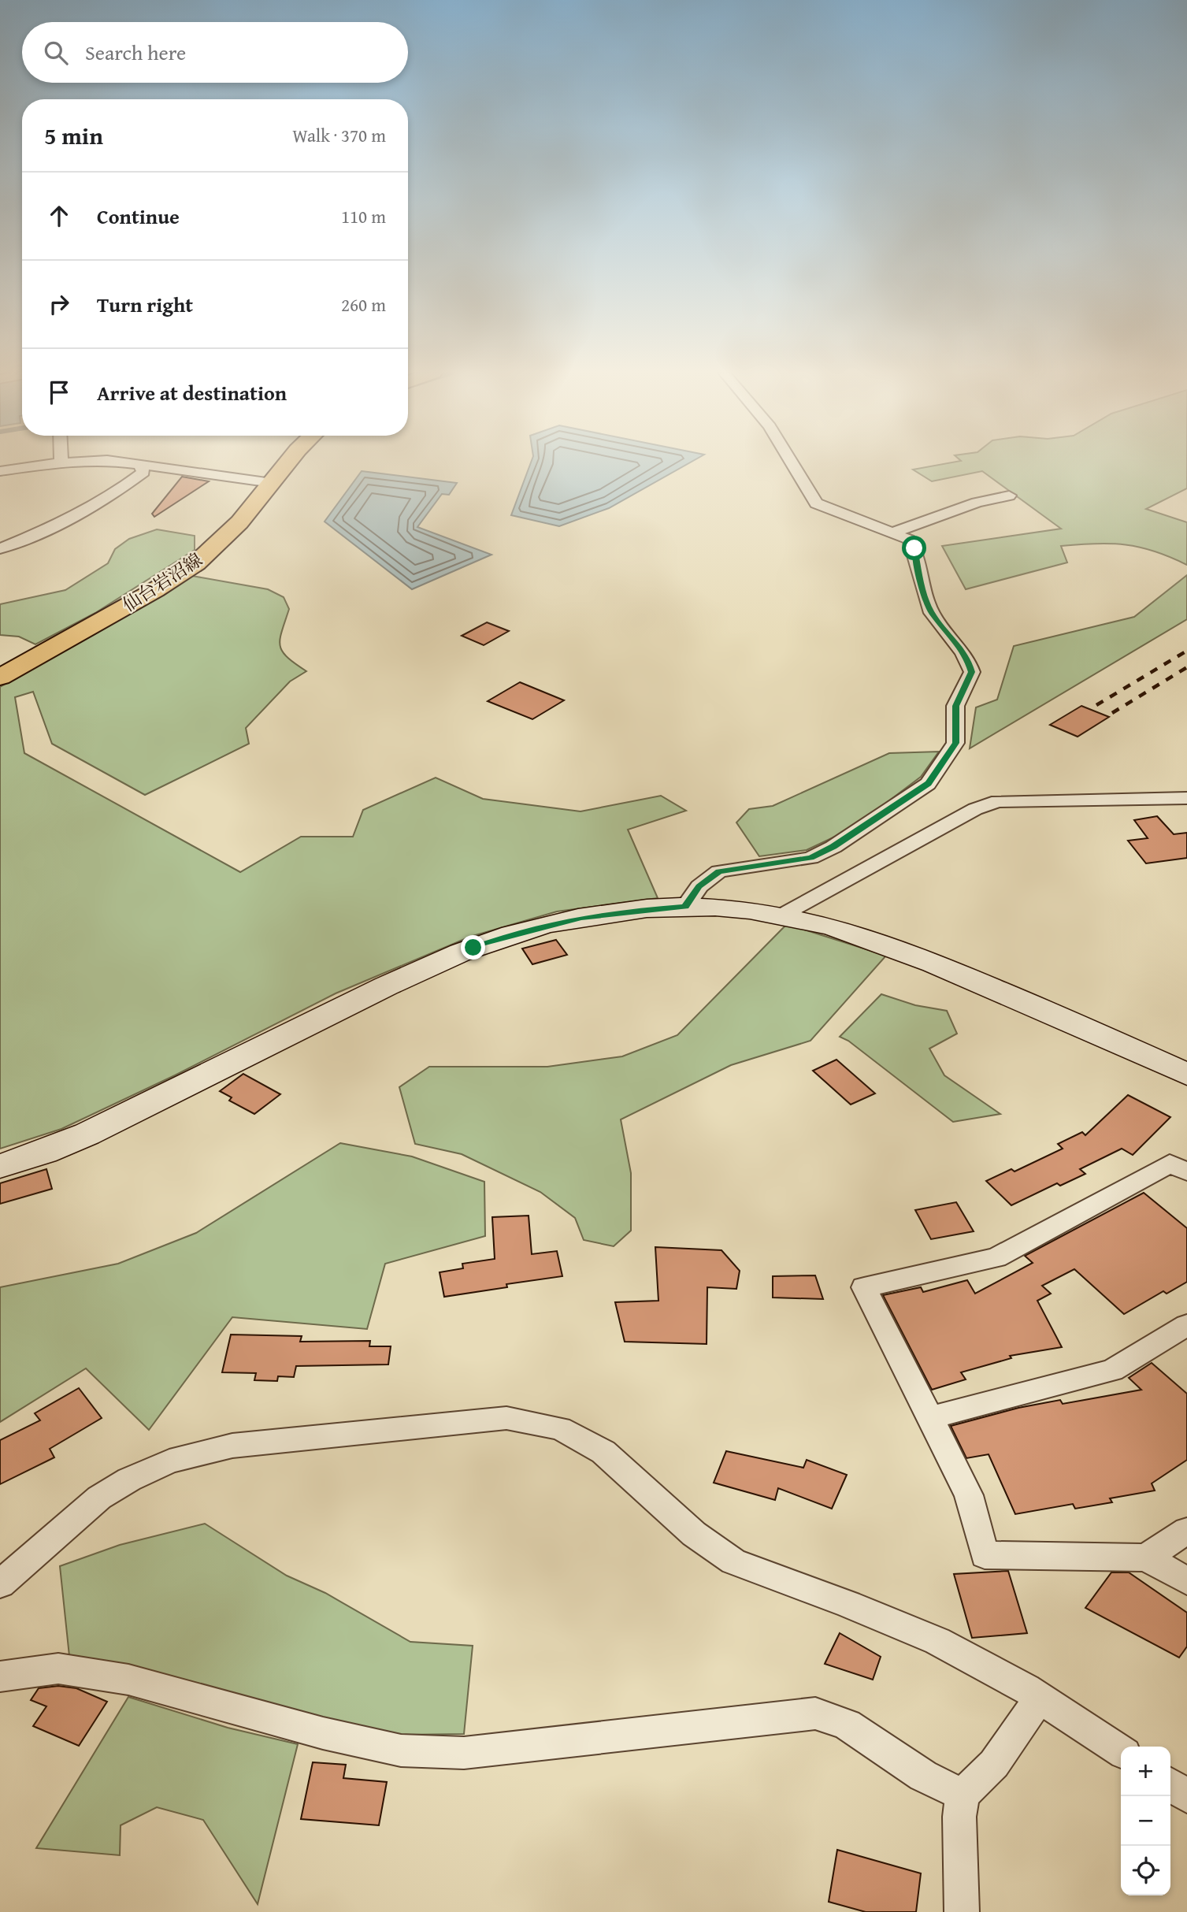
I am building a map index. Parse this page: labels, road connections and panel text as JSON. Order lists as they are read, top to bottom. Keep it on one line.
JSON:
{"streets":{"main road":["仙台岩沼線"]},"page":{"search":"Search here","heading":["5 min","Walk · 370 m"],"list":[["Continue","110 m"],["Turn right","260 m"],"Arrive at destination"],"map_buttons":["+","−"]}}
